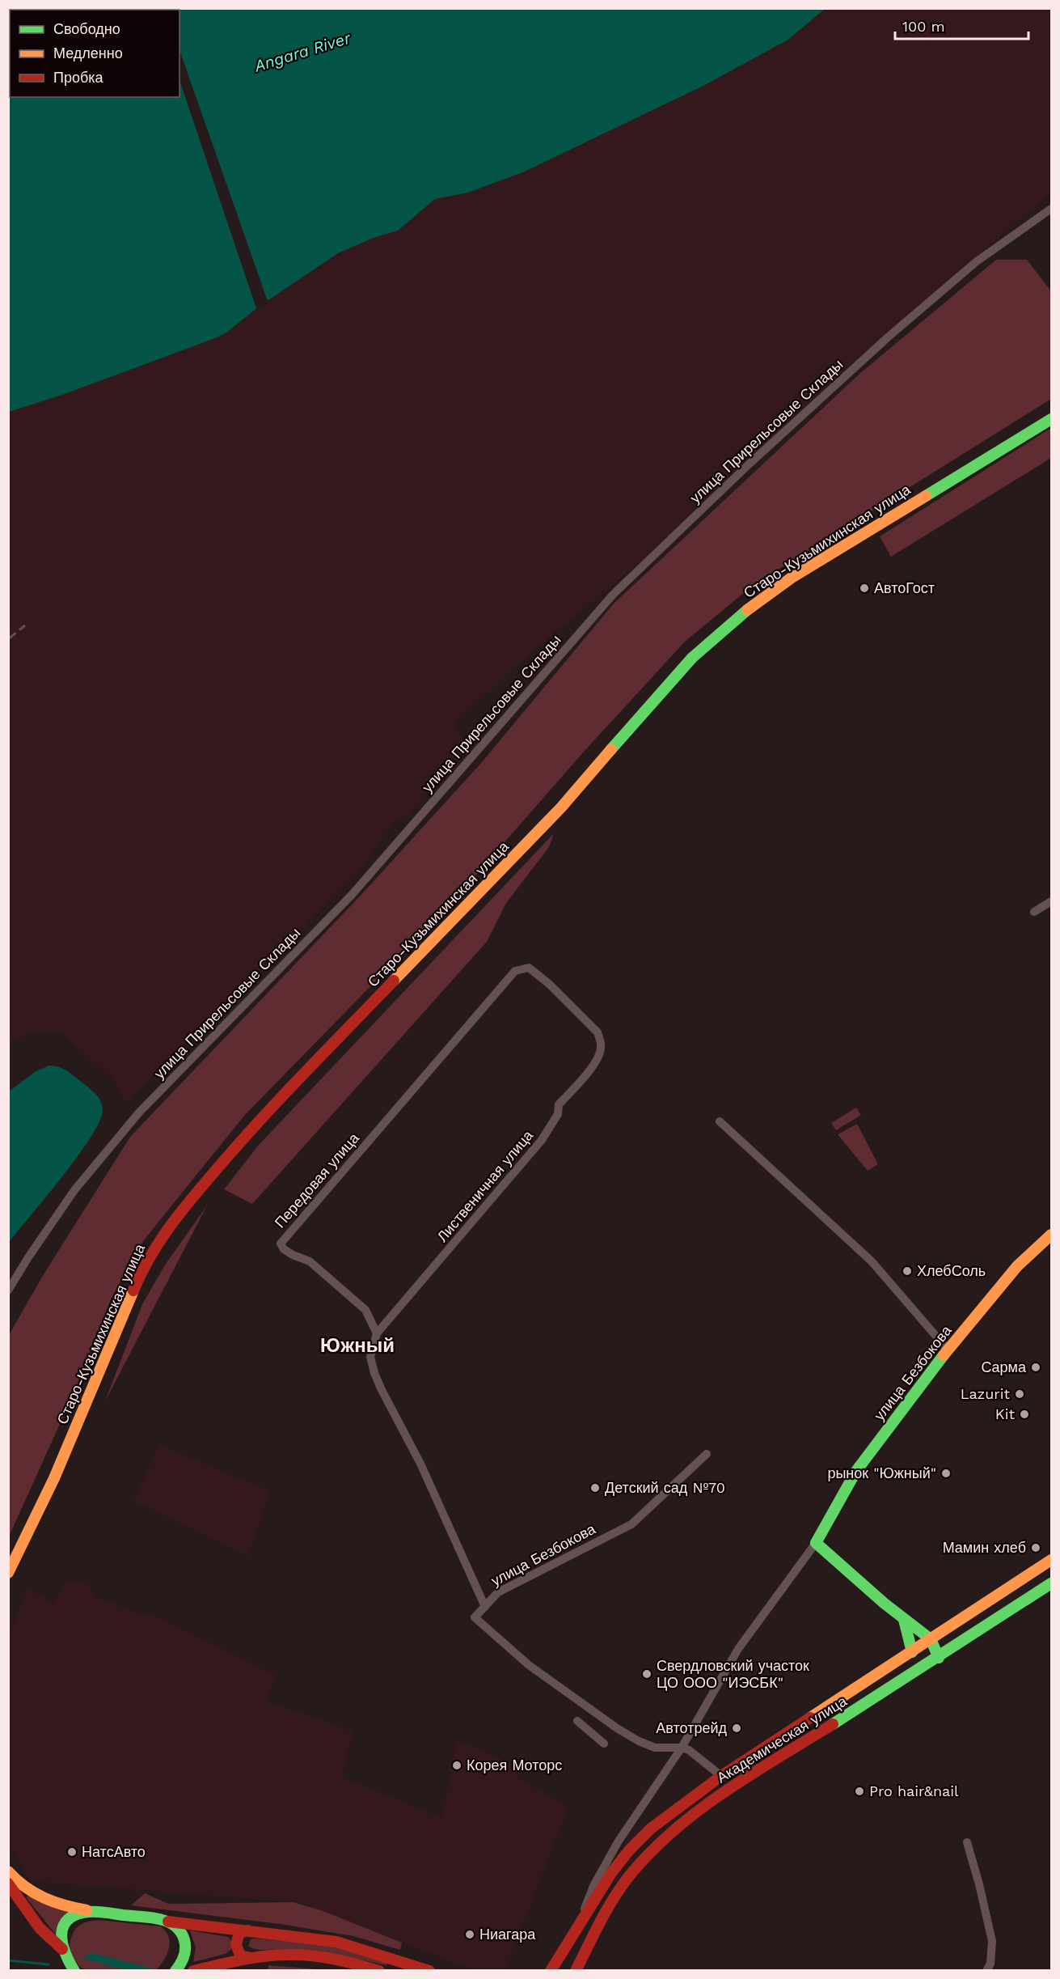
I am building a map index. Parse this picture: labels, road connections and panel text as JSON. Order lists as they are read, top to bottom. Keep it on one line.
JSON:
{"streets":{"main road":["Старо-Кузьмихинская улица","улица Безбокова","Академическая улица"],"street":["улица Прирельсовые Склады","Передовая улица","Лиственичная улица"]},"crossings":[["Передовая улица","Лиственичная улица"]],"districts":["Южный"],"water":["Angara River"],"places":["АвтоГост","ХлебСоль","Сарма","Lazurit","Kit","рынок \"Южный\"","Детский сад №70","Мамин хлеб","Свердловский участок ЦО ООО \"ИЭСБК\"","Автотрейд","Корея Моторс","Pro hair&nail","НатсАвто","Ниагара"],"legend":["Свободно","Медленно","Пробка"],"scale_bar":"100 m"}
